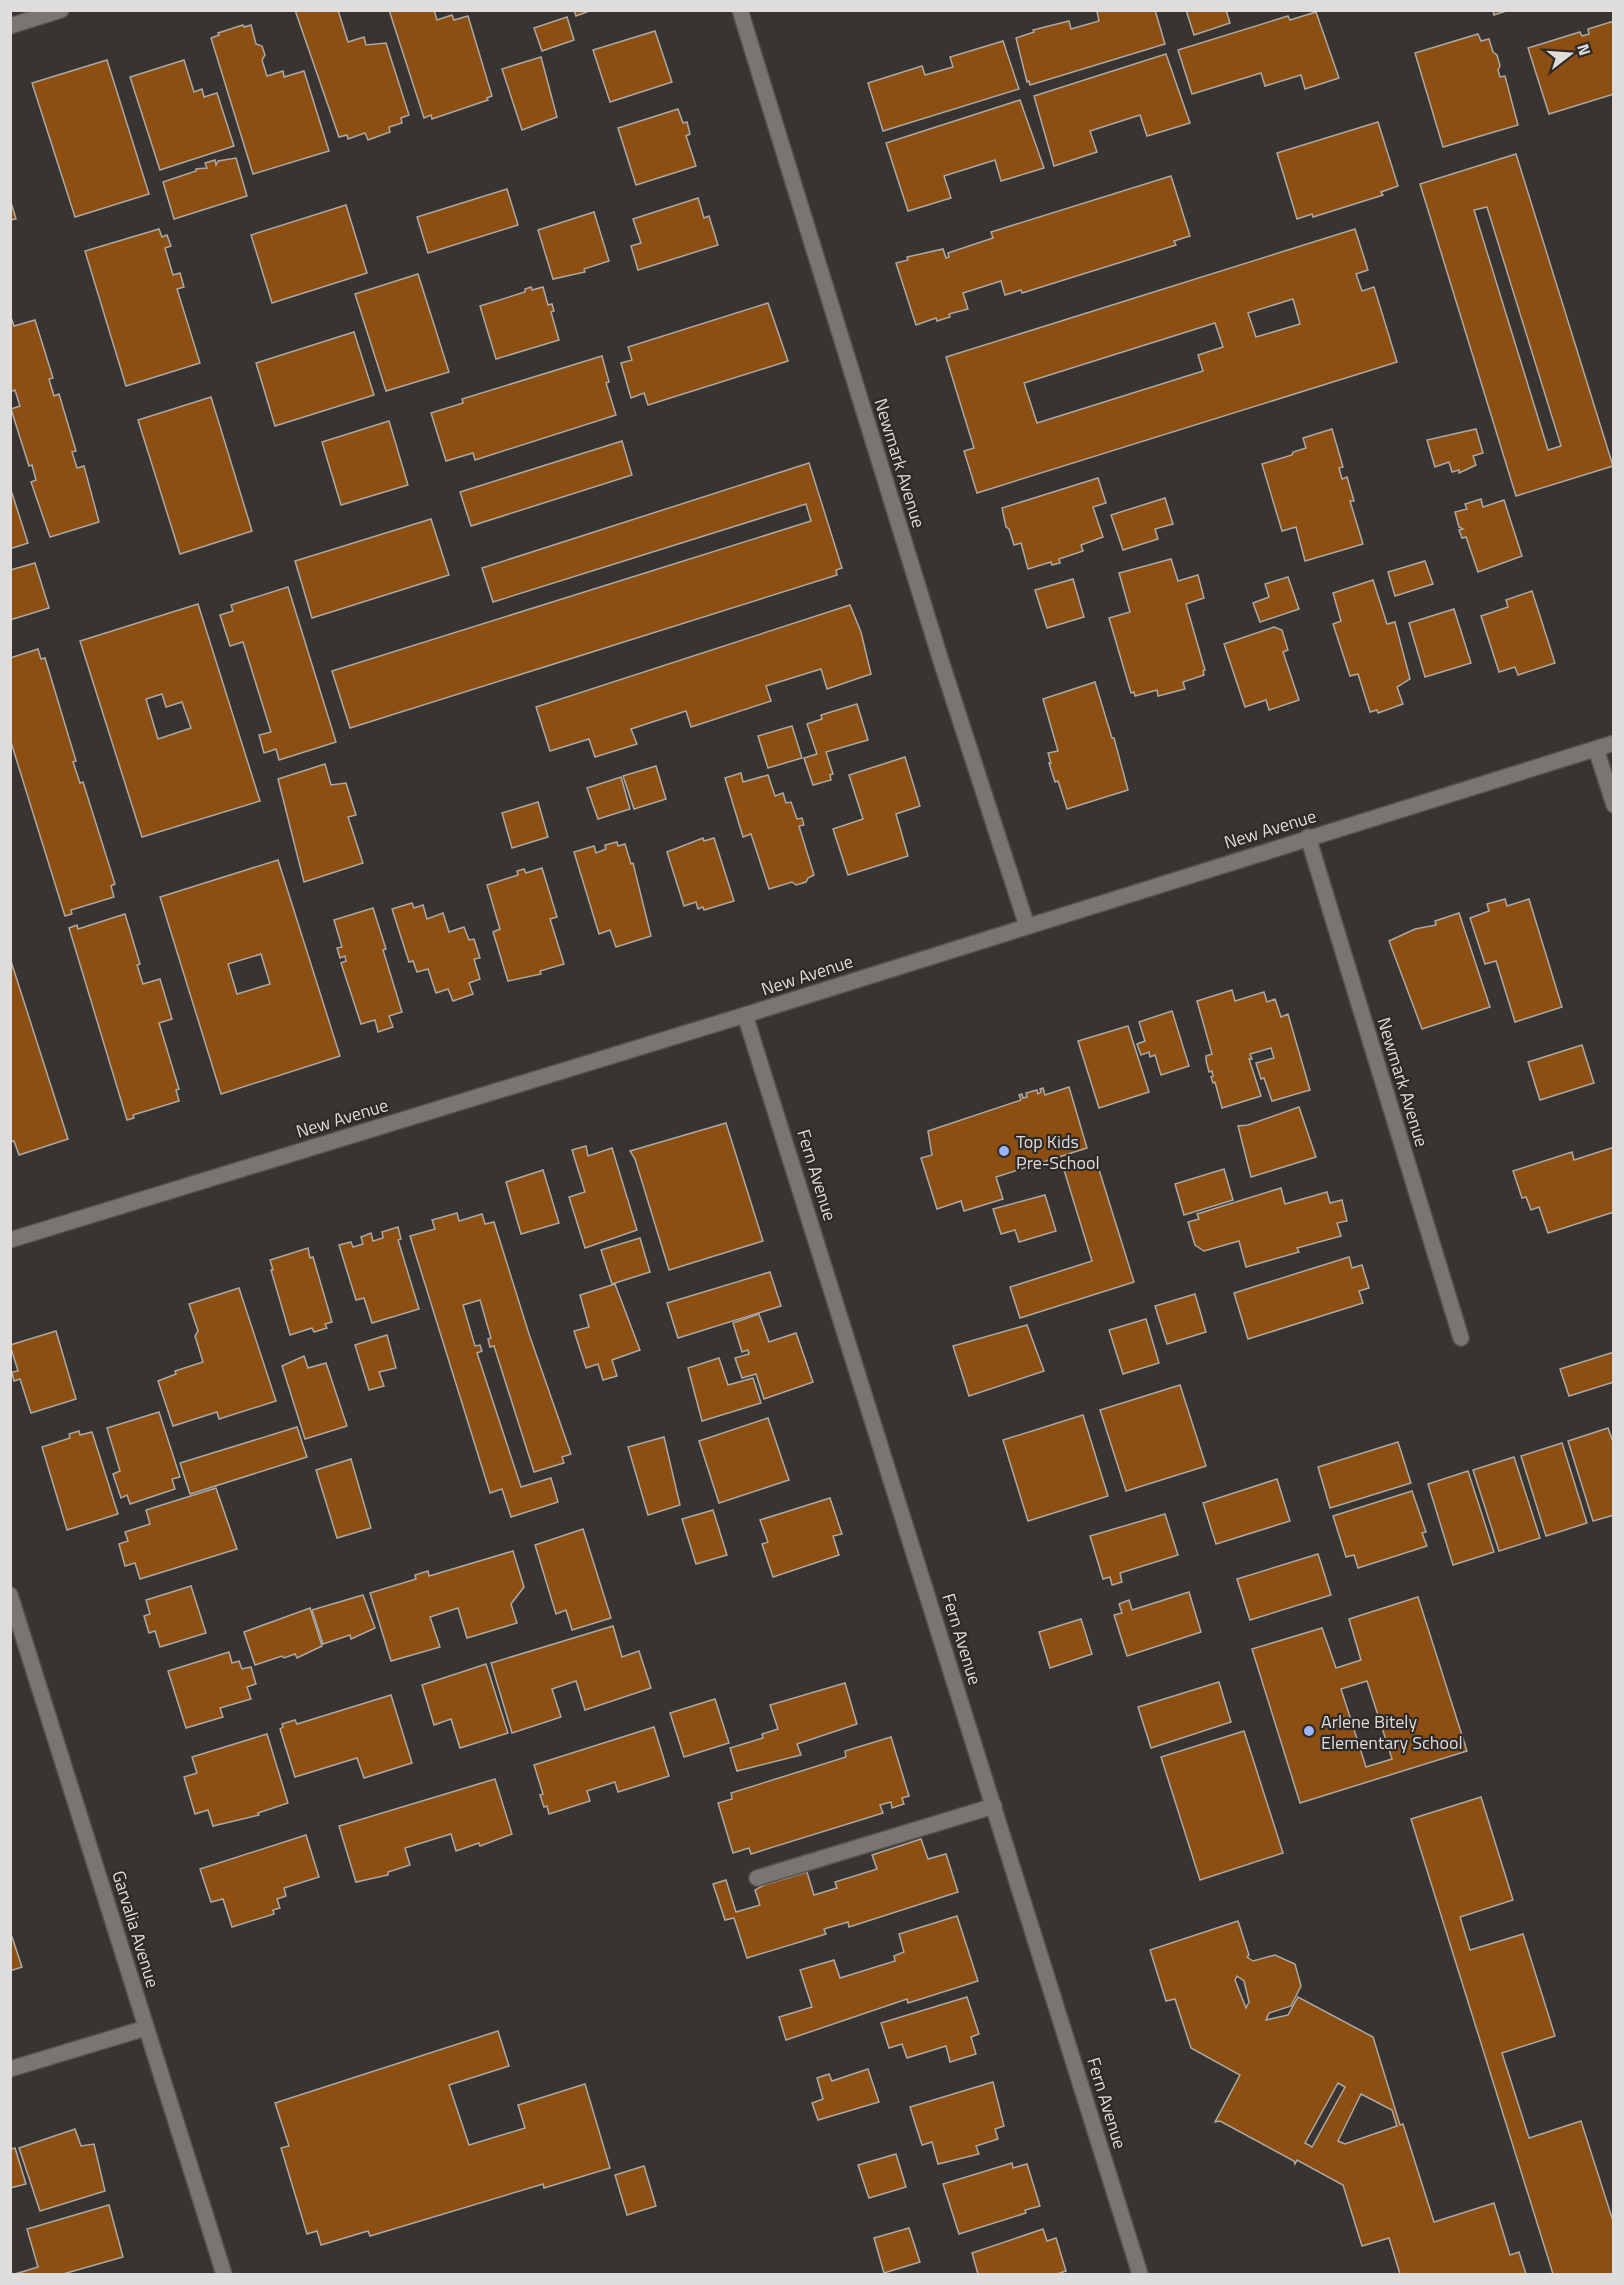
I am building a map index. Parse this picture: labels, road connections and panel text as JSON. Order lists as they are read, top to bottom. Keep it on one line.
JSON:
{"streets":{"street":["Newmark Avenue","New Avenue","Fern Avenue","Garvalia Avenue"]},"crossings":[["Newmark Avenue","New Avenue"],["New Avenue","Fern Avenue"]],"places":["Top Kids Pre-School","Arlene Bitely Elementary School"],"north":"right"}
